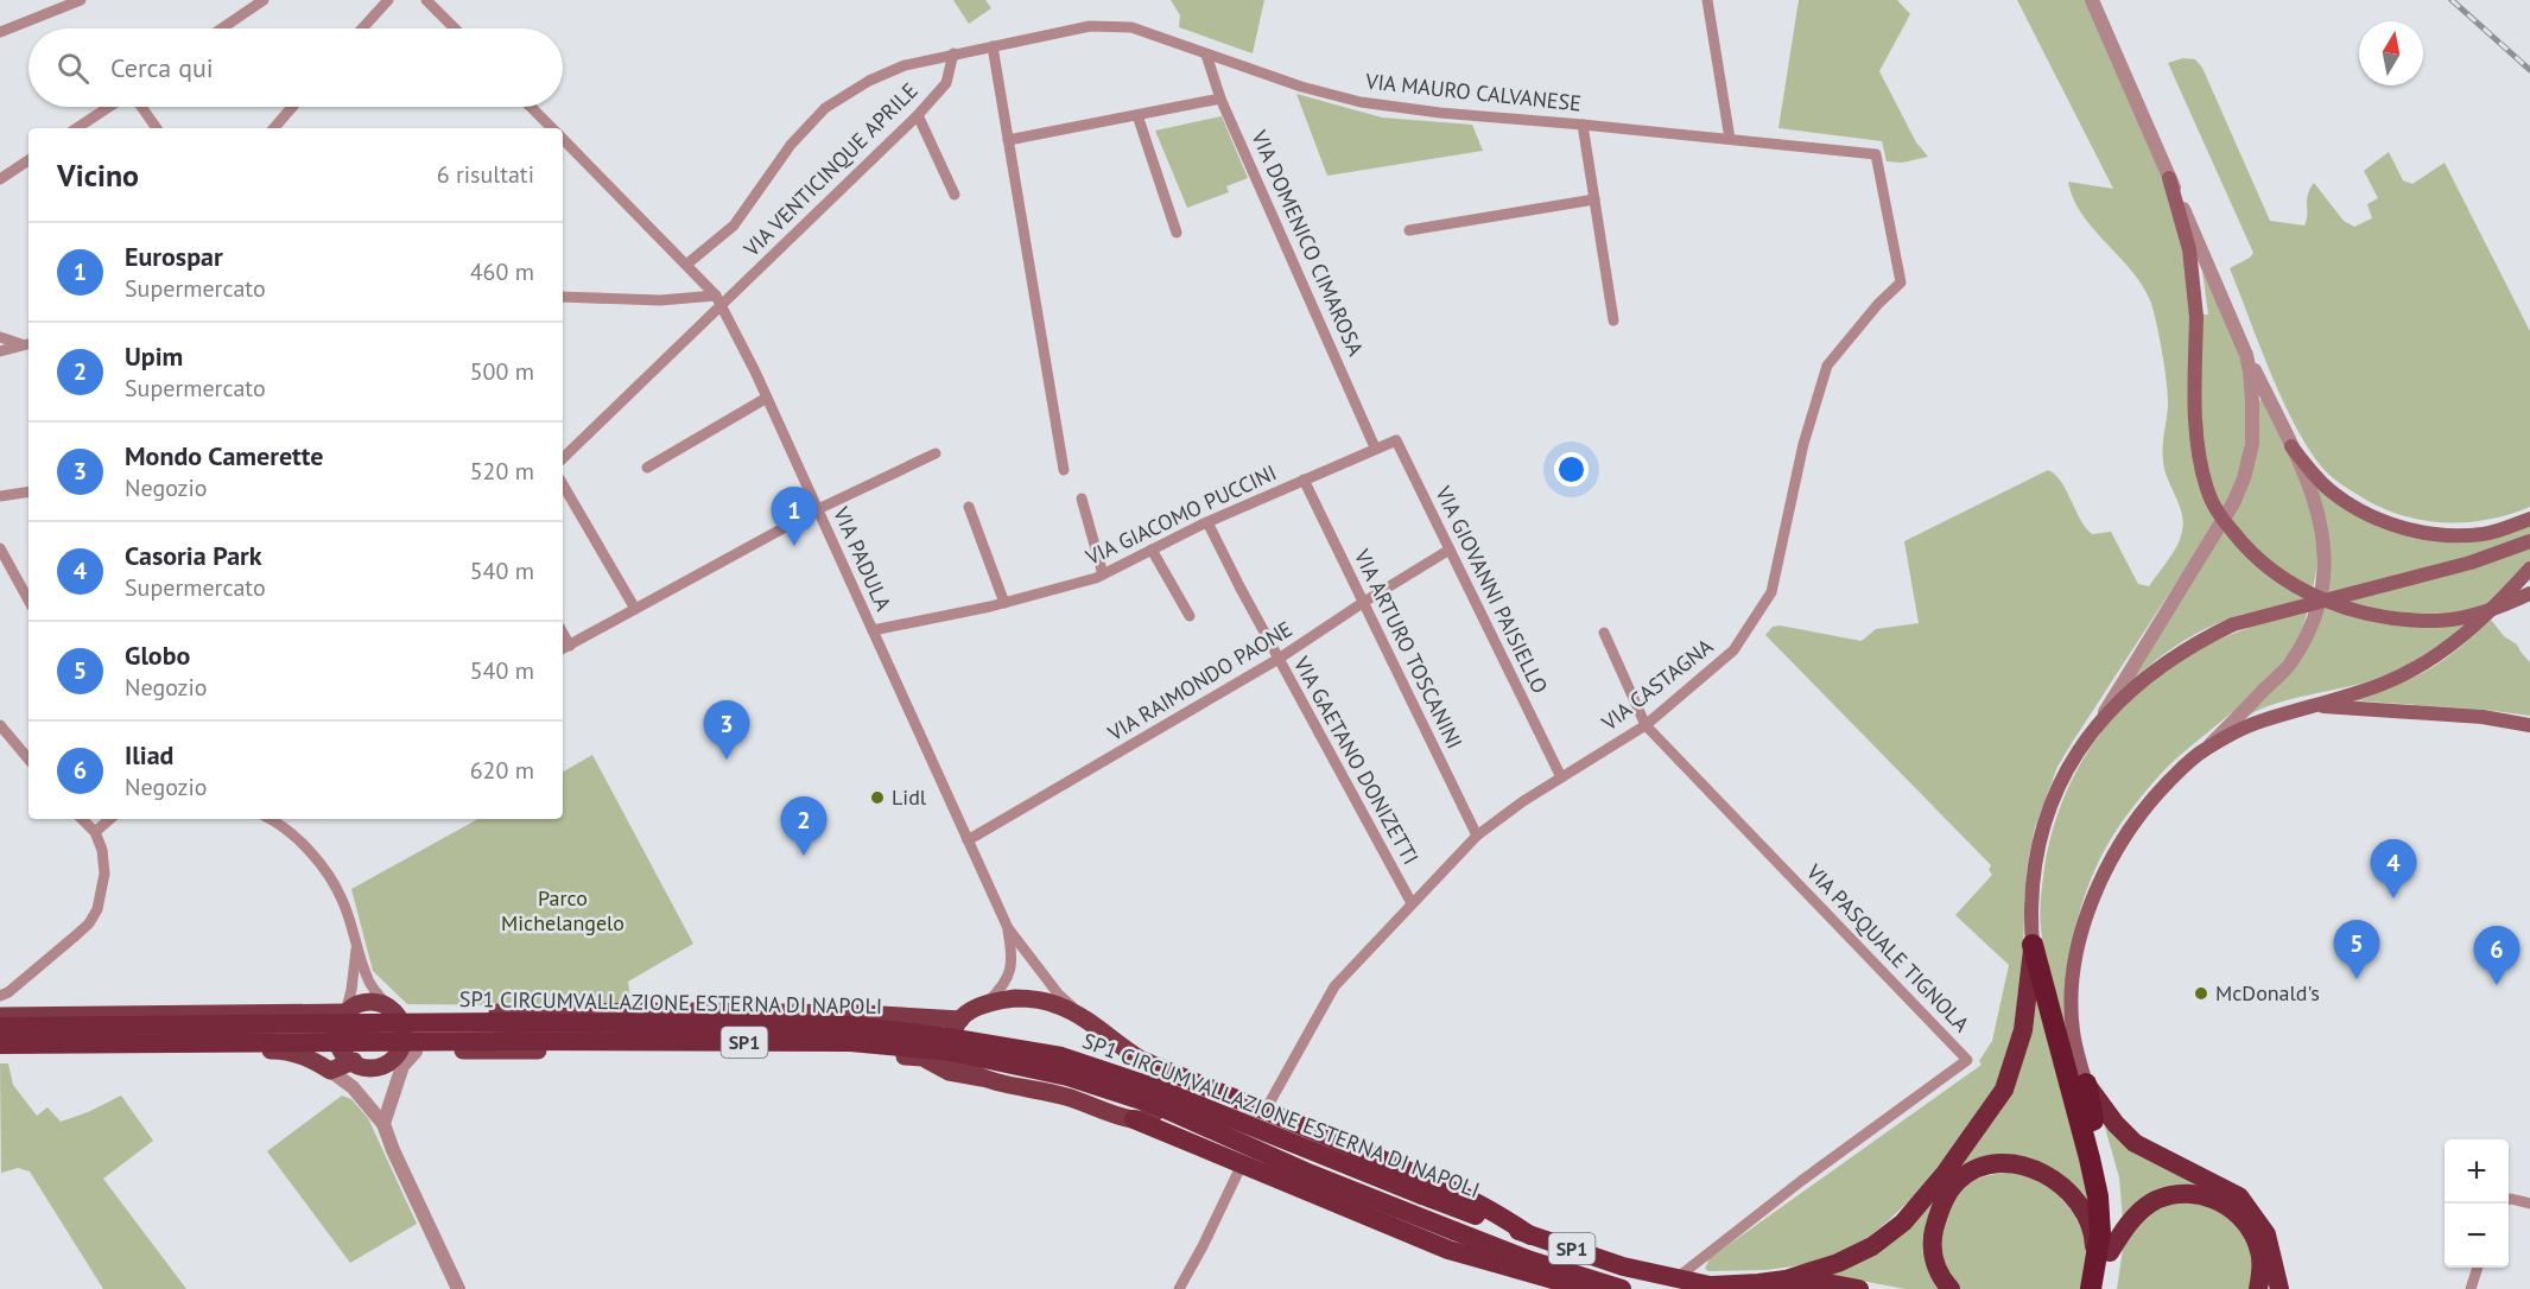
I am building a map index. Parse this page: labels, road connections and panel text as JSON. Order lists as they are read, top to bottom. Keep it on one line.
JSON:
{"streets":{"highway":["SP1 CIRCUMVALLAZIONE ESTERNA DI NAPOLI","SP1"],"street":["VIA MAURO CALVANESE","VIA VENTICINQUE APRILE","VIA DOMENICO CIMAROSA","VIA GIACOMO PUCCINI","VIA PADULA","VIA GIOVANNI PAISIELLO","VIA ARTURO TOSCANINI","VIA RAIMONDO PAONE","VIA CASTAGNA","VIA GAETANO DONIZETTI","VIA PASQUALE TIGNOLA"]},"crossings":[["VIA MAURO CALVANESE","VIA VENTICINQUE APRILE"],["VIA MAURO CALVANESE","VIA DOMENICO CIMAROSA"],["VIA MAURO CALVANESE","VIA PADULA"],["VIA MAURO CALVANESE","VIA CASTAGNA"],["VIA VENTICINQUE APRILE","VIA PADULA"],["VIA DOMENICO CIMAROSA","VIA GIACOMO PUCCINI"],["VIA DOMENICO CIMAROSA","VIA GIOVANNI PAISIELLO"],["VIA GIACOMO PUCCINI","VIA PADULA"],["VIA GIACOMO PUCCINI","VIA GIOVANNI PAISIELLO"],["VIA GIACOMO PUCCINI","VIA ARTURO TOSCANINI"],["VIA GIACOMO PUCCINI","VIA GAETANO DONIZETTI"],["VIA PADULA","VIA RAIMONDO PAONE"],["VIA GIOVANNI PAISIELLO","VIA RAIMONDO PAONE"],["VIA GIOVANNI PAISIELLO","VIA CASTAGNA"],["VIA ARTURO TOSCANINI","VIA RAIMONDO PAONE"],["VIA ARTURO TOSCANINI","VIA CASTAGNA"],["VIA RAIMONDO PAONE","VIA GAETANO DONIZETTI"],["VIA CASTAGNA","VIA GAETANO DONIZETTI"],["VIA CASTAGNA","VIA PASQUALE TIGNOLA"],["VIA PASQUALE TIGNOLA","SP1 CIRCUMVALLAZIONE ESTERNA DI NAPOLI"],["SP1 CIRCUMVALLAZIONE ESTERNA DI NAPOLI","SP1"]],"parks":["Parco Michelangelo"],"places":["Lidl","McDonald's"],"north":"top","page":{"search":"Cerca qui","heading":["Vicino","6 risultati"],"list":[{"mark":"1","name":"Eurospar","note":"Supermercato","value":"460 m"},{"mark":"2","name":"Upim","note":"Supermercato","value":"500 m"},{"mark":"3","name":"Mondo Camerette","note":"Negozio","value":"520 m"},{"mark":"4","name":"Casoria Park","note":"Supermercato","value":"540 m"},{"mark":"5","name":"Globo","note":"Negozio","value":"540 m"},{"mark":"6","name":"Iliad","note":"Negozio","value":"620 m"}],"pins":["1","3","2","4","5","6"],"map_buttons":["+","−"]}}
